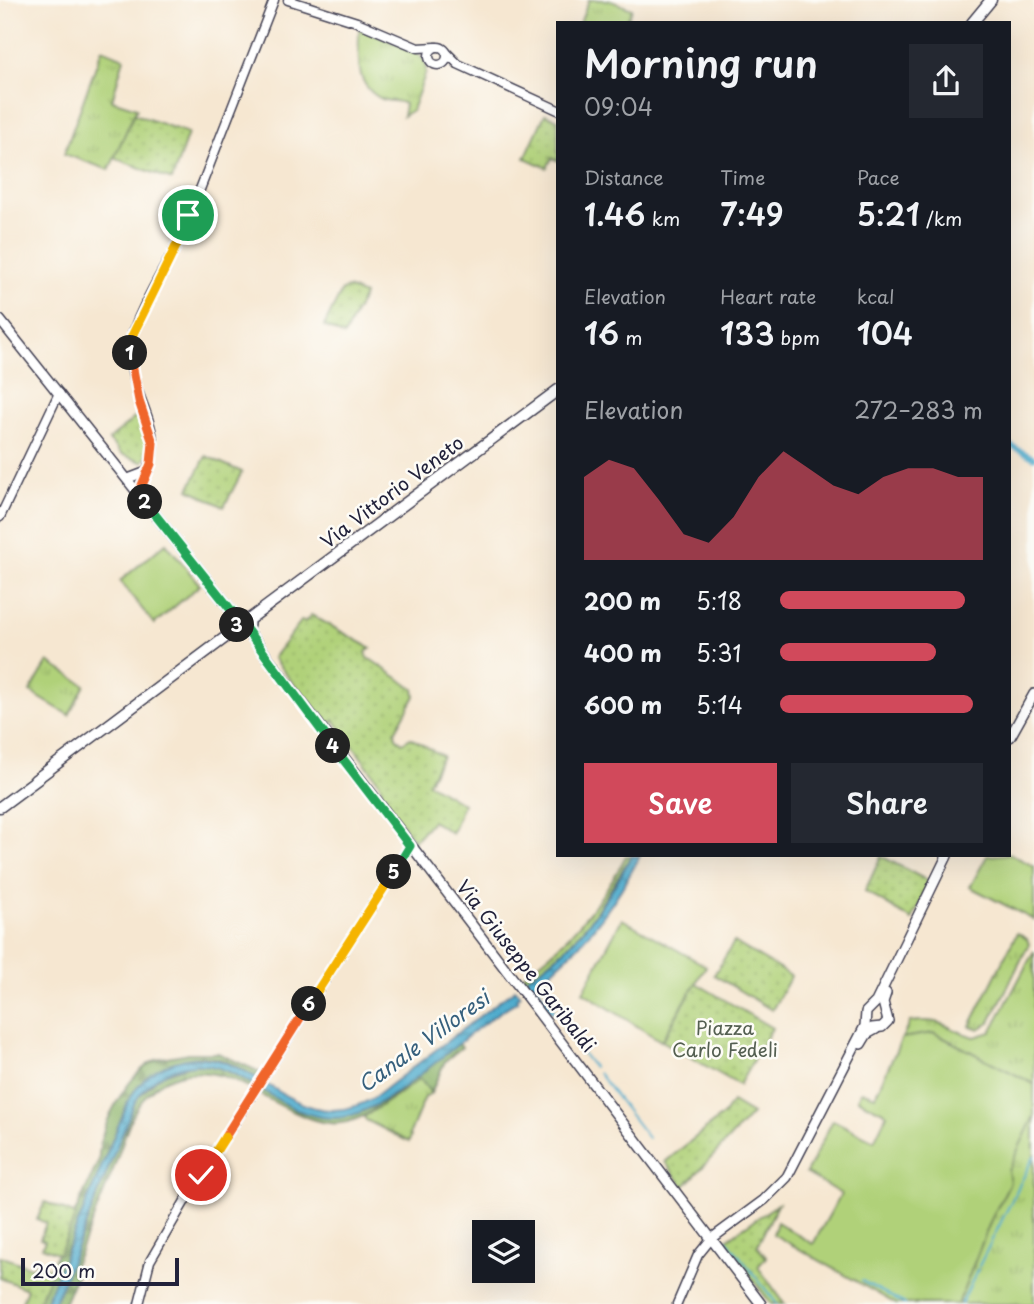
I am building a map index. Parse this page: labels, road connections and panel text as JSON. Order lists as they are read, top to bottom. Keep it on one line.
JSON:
{"streets":{"main road":["Via Vittorio Veneto","Via Giuseppe Garibaldi"]},"crossings":[["Via Vittorio Veneto","Via Giuseppe Garibaldi"]],"water":["Canale Villoresi"],"parks":["Piazza Carlo Fedeli"],"scale_bar":"200 m","page":{"heading":["Morning run","09:04"],"stats":[["Distance","1.46 km"],["Time","7:49"],["Pace","5:21 /km"],["Elevation","16 m"],["Heart rate","133 bpm"],["kcal","104"]],"pins":["1","2","3","4","5","6"],"chart":["Elevation","272–283 m"],"list":[{"name":"200 m","note":"5:18"},{"name":"400 m","note":"5:31"},{"name":"600 m","note":"5:14"}],"buttons":["Save","Share"],"scale":"200 m"}}
